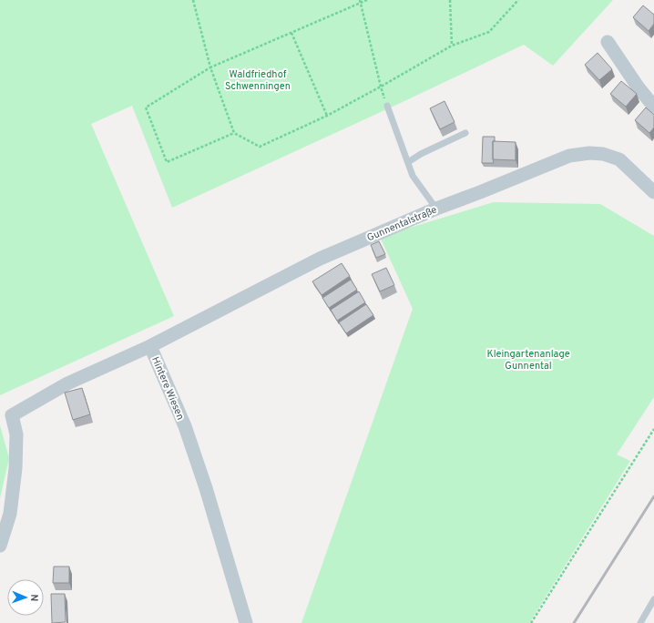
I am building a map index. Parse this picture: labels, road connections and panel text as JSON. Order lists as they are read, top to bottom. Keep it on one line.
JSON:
{"streets":{"street":["Gunnentalstraße","Hintere Wiesen"]},"crossings":[["Gunnentalstraße","Hintere Wiesen"]],"parks":["Waldfriedhof Schwenningen","Kleingartenanlage Gunnental"],"north":"right"}
